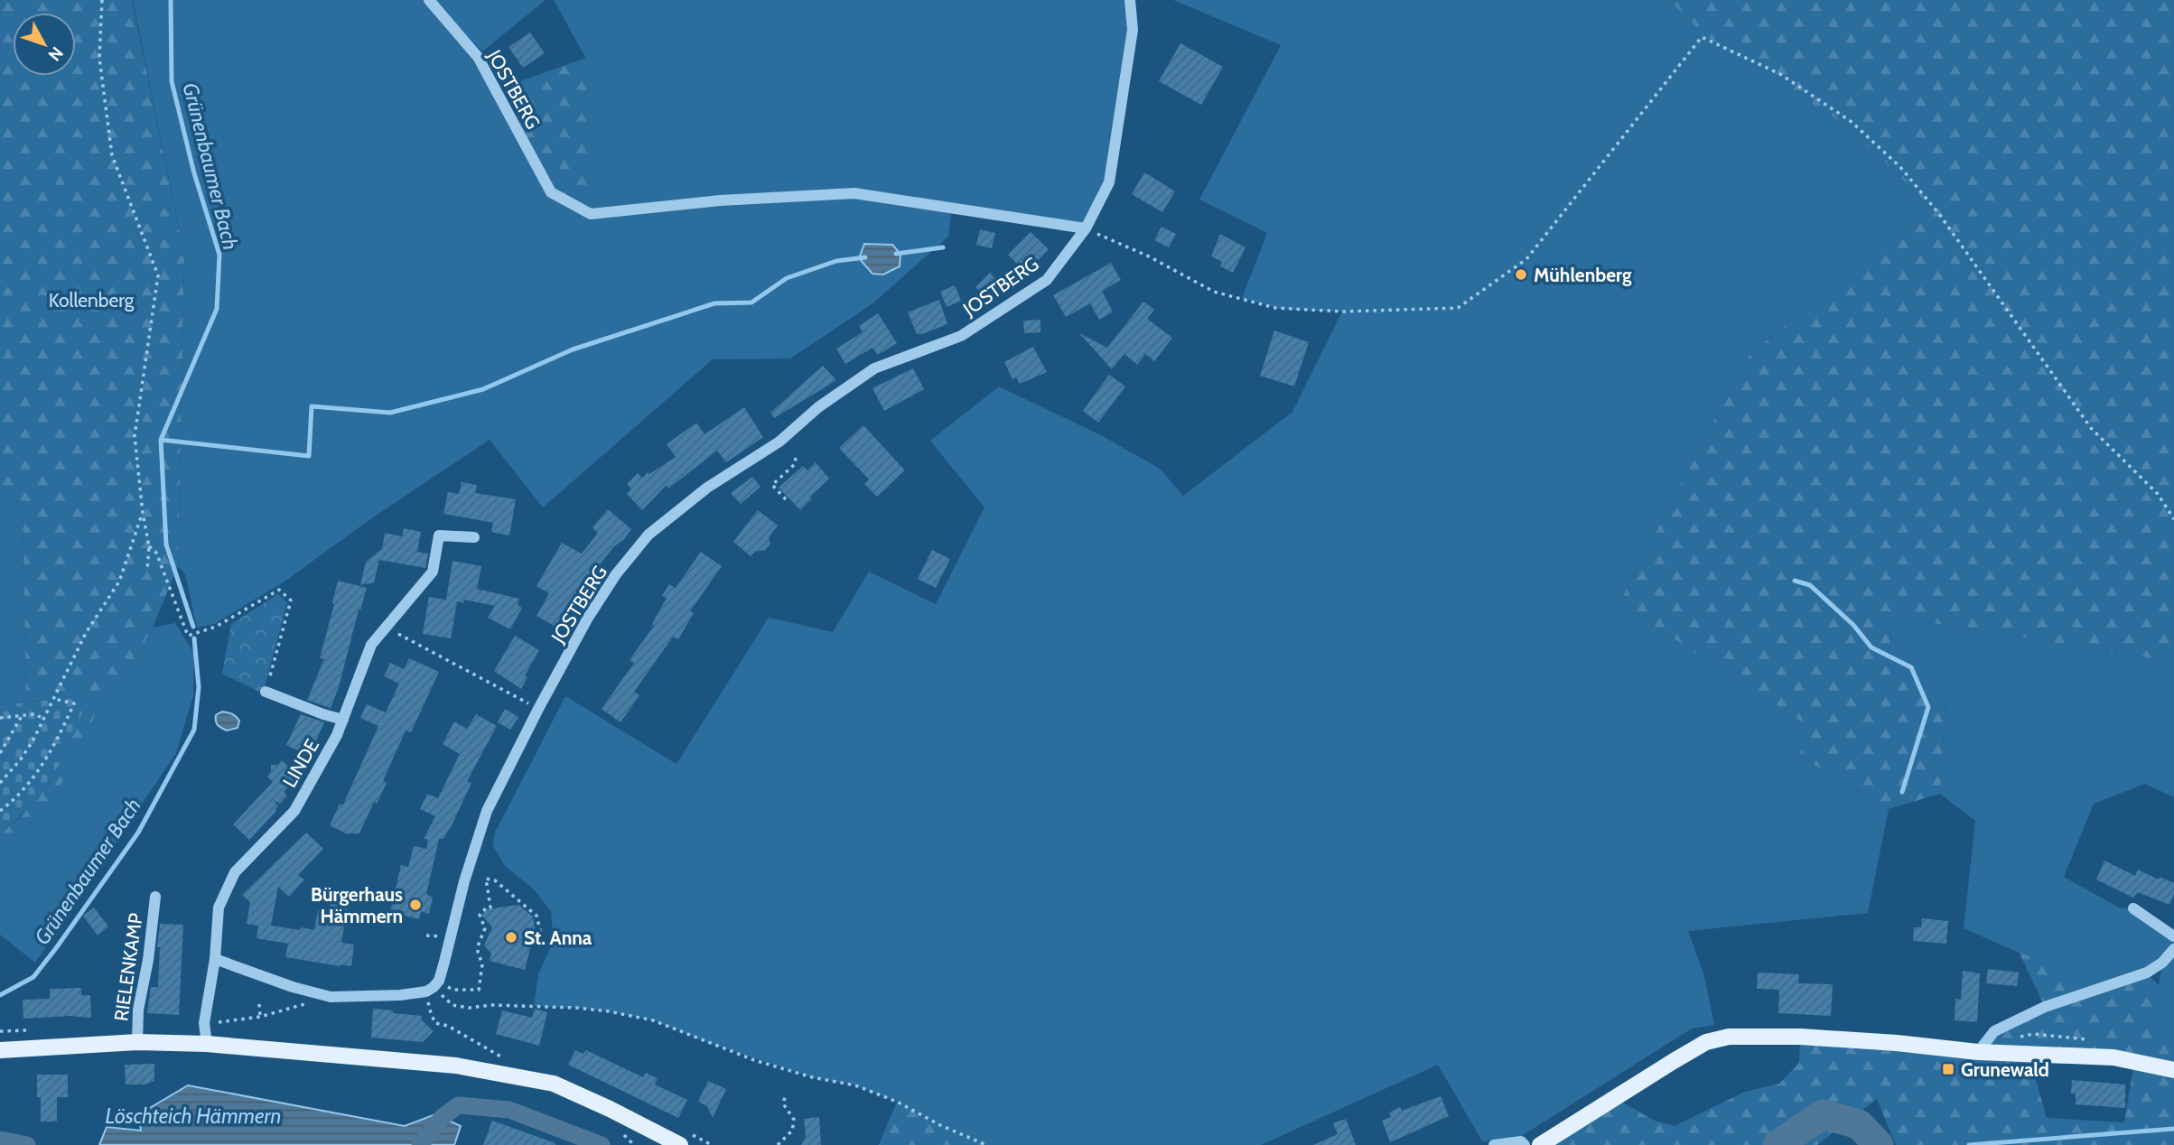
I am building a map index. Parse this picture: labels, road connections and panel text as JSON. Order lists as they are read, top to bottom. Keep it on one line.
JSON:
{"streets":{"street":["JOSTBERG","LINDE","RIELENKAMP"]},"water":["Grünenbaumer Bach","Löschteich Hämmern"],"parks":["Kollenberg"],"places":{"other":["Mühlenberg","Bürgerhaus Hämmern","St. Anna"],"transit":["Grunewald"]},"north":"bottom right"}
